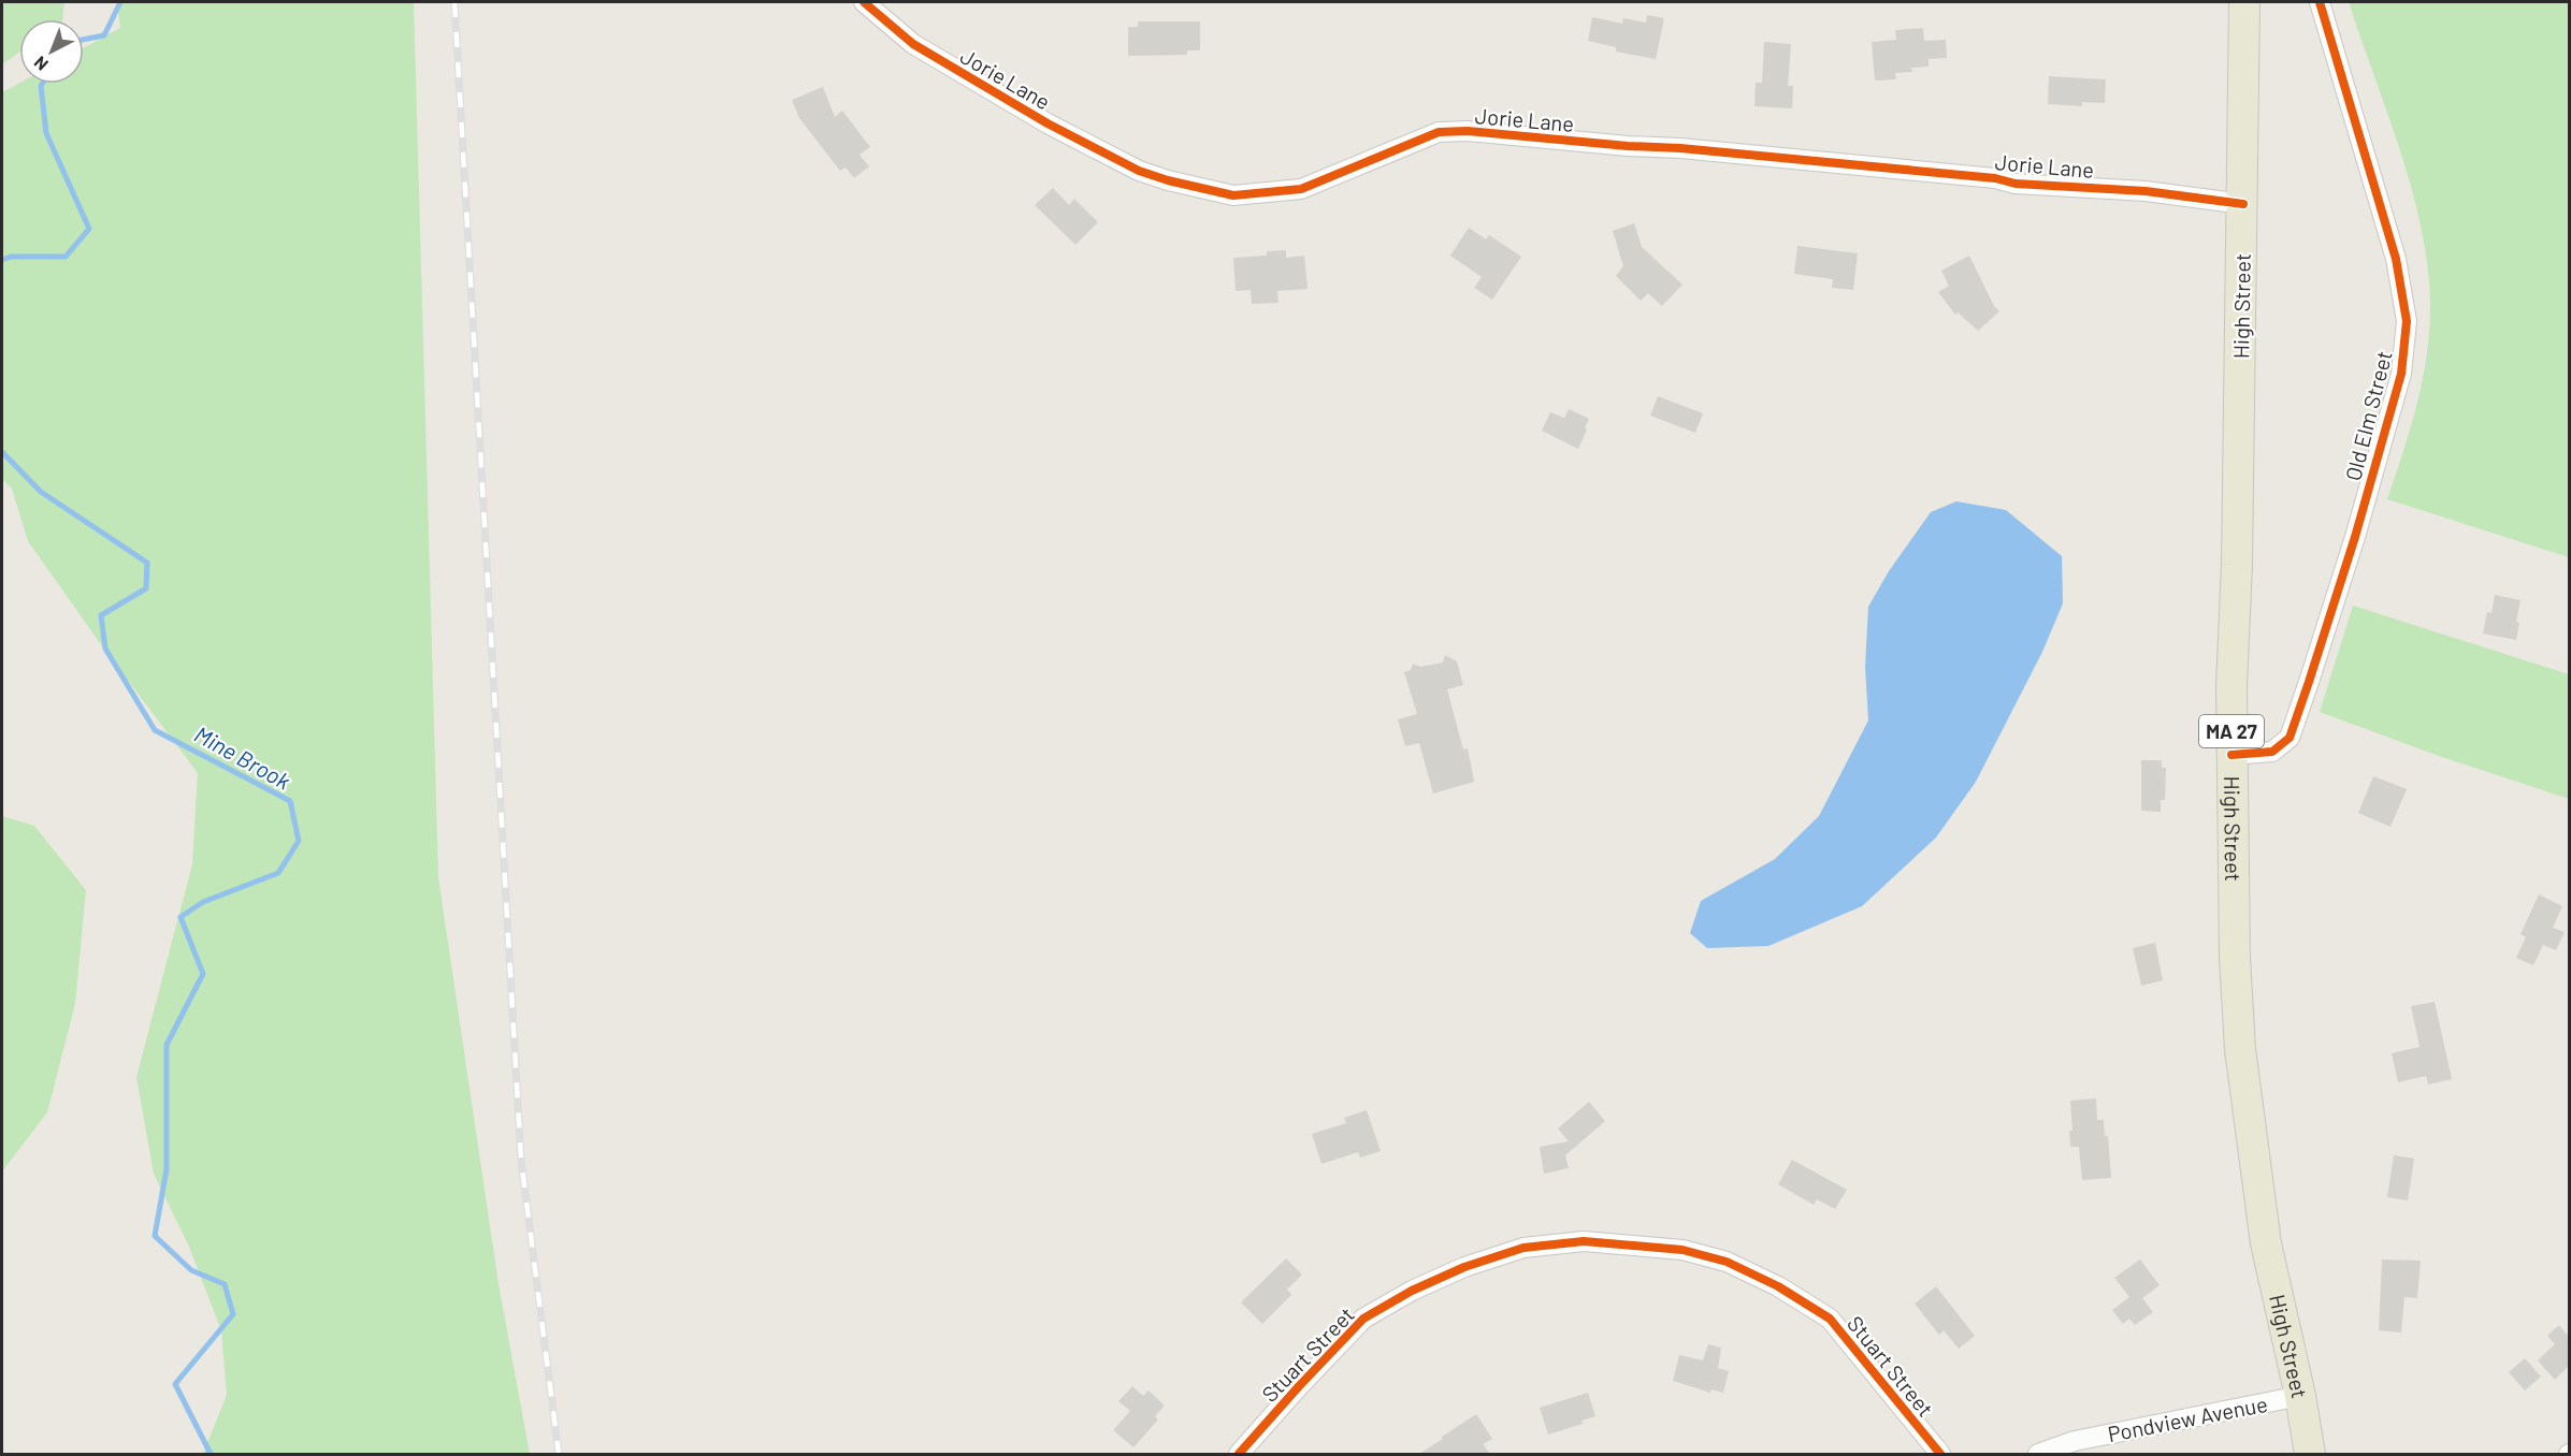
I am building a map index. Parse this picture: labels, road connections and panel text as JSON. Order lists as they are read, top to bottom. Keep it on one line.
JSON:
{"streets":{"main road":["High Street","MA 27"],"street":["Jorie Lane","Old Elm Street","Stuart Street","Pondview Avenue"]},"crossings":[["Jorie Lane","High Street"],["High Street","Old Elm Street"],["High Street","Pondview Avenue"]],"water":["Mine Brook"],"north":"bottom left"}
